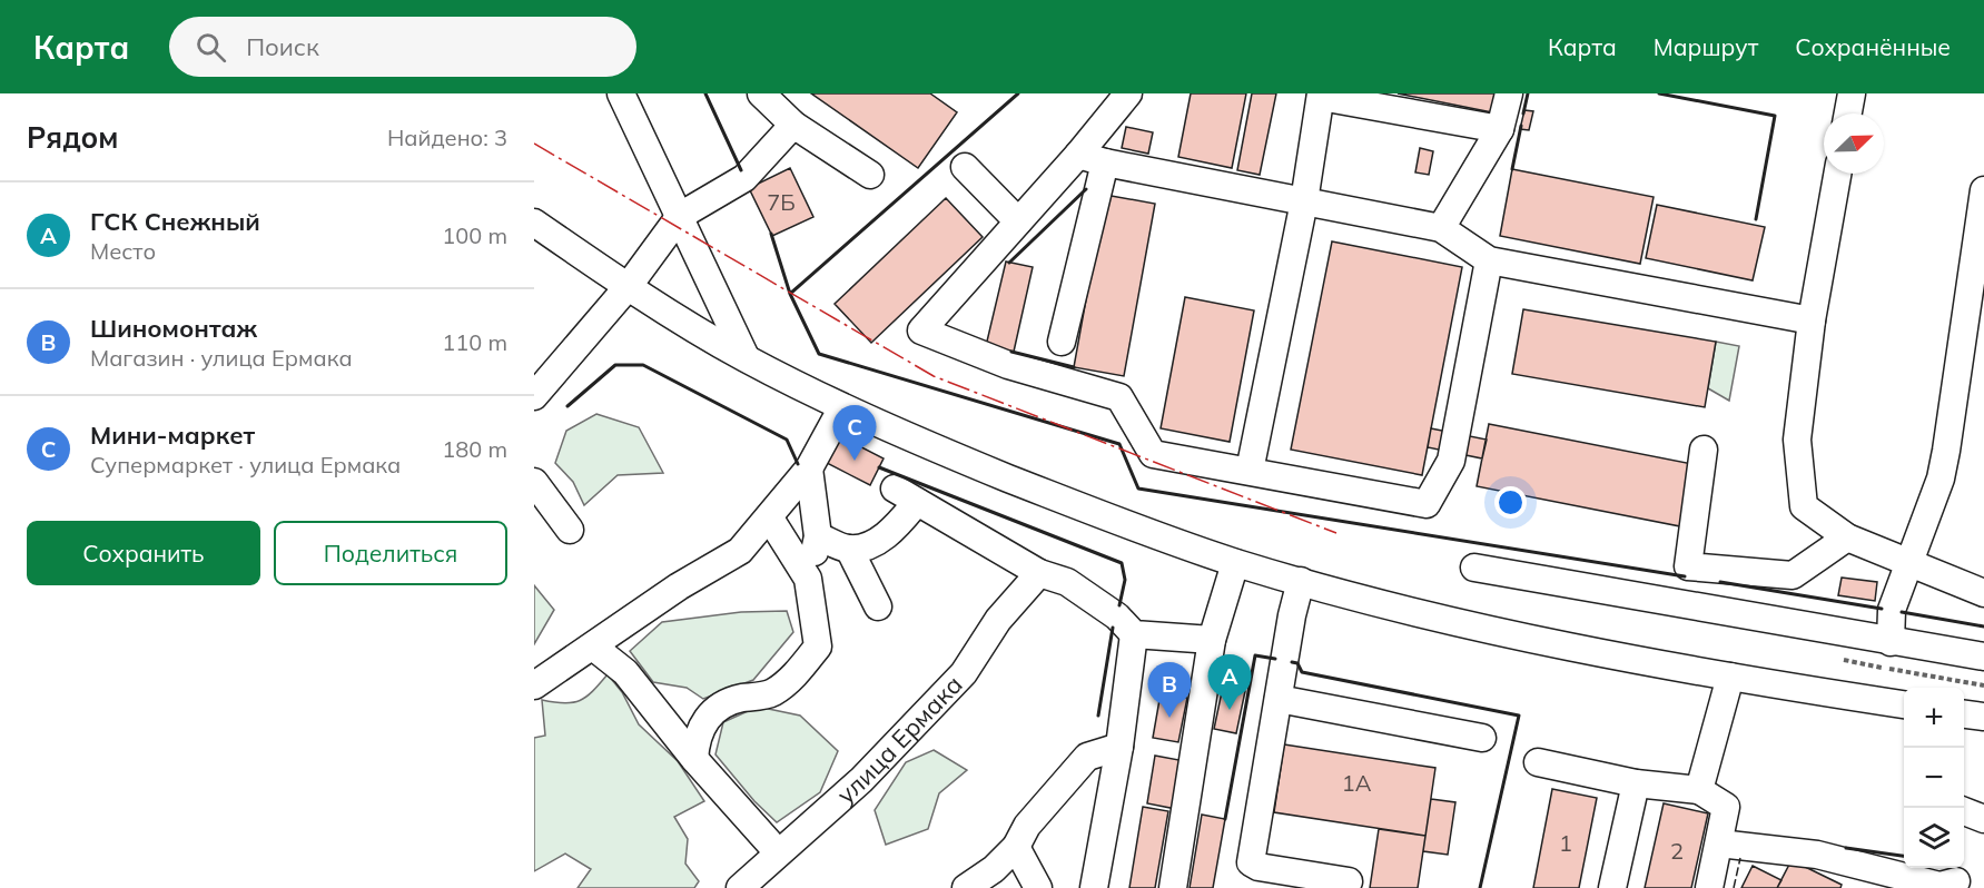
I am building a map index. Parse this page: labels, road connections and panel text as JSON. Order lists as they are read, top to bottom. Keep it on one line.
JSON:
{"streets":{"street":["улица Ермака"]},"house_numbers":["7Б","1А","1","2"],"north":"top right","page":{"header":"Карта","search":"Поиск","nav":["Карта","Маршрут","Сохранённые"],"heading":["Рядом","Найдено: 3"],"list":[{"mark":"A","name":"ГСК Снежный","note":"Место","value":"100 m"},{"mark":"B","name":"Шиномонтаж","note":"Магазин · улица Ермака","value":"110 m"},{"mark":"C","name":"Мини-маркет","note":"Супермаркет · улица Ермака","value":"180 m"}],"pins":["C","A","B"],"buttons":["Сохранить","Поделиться"],"map_buttons":["+","−"]}}
